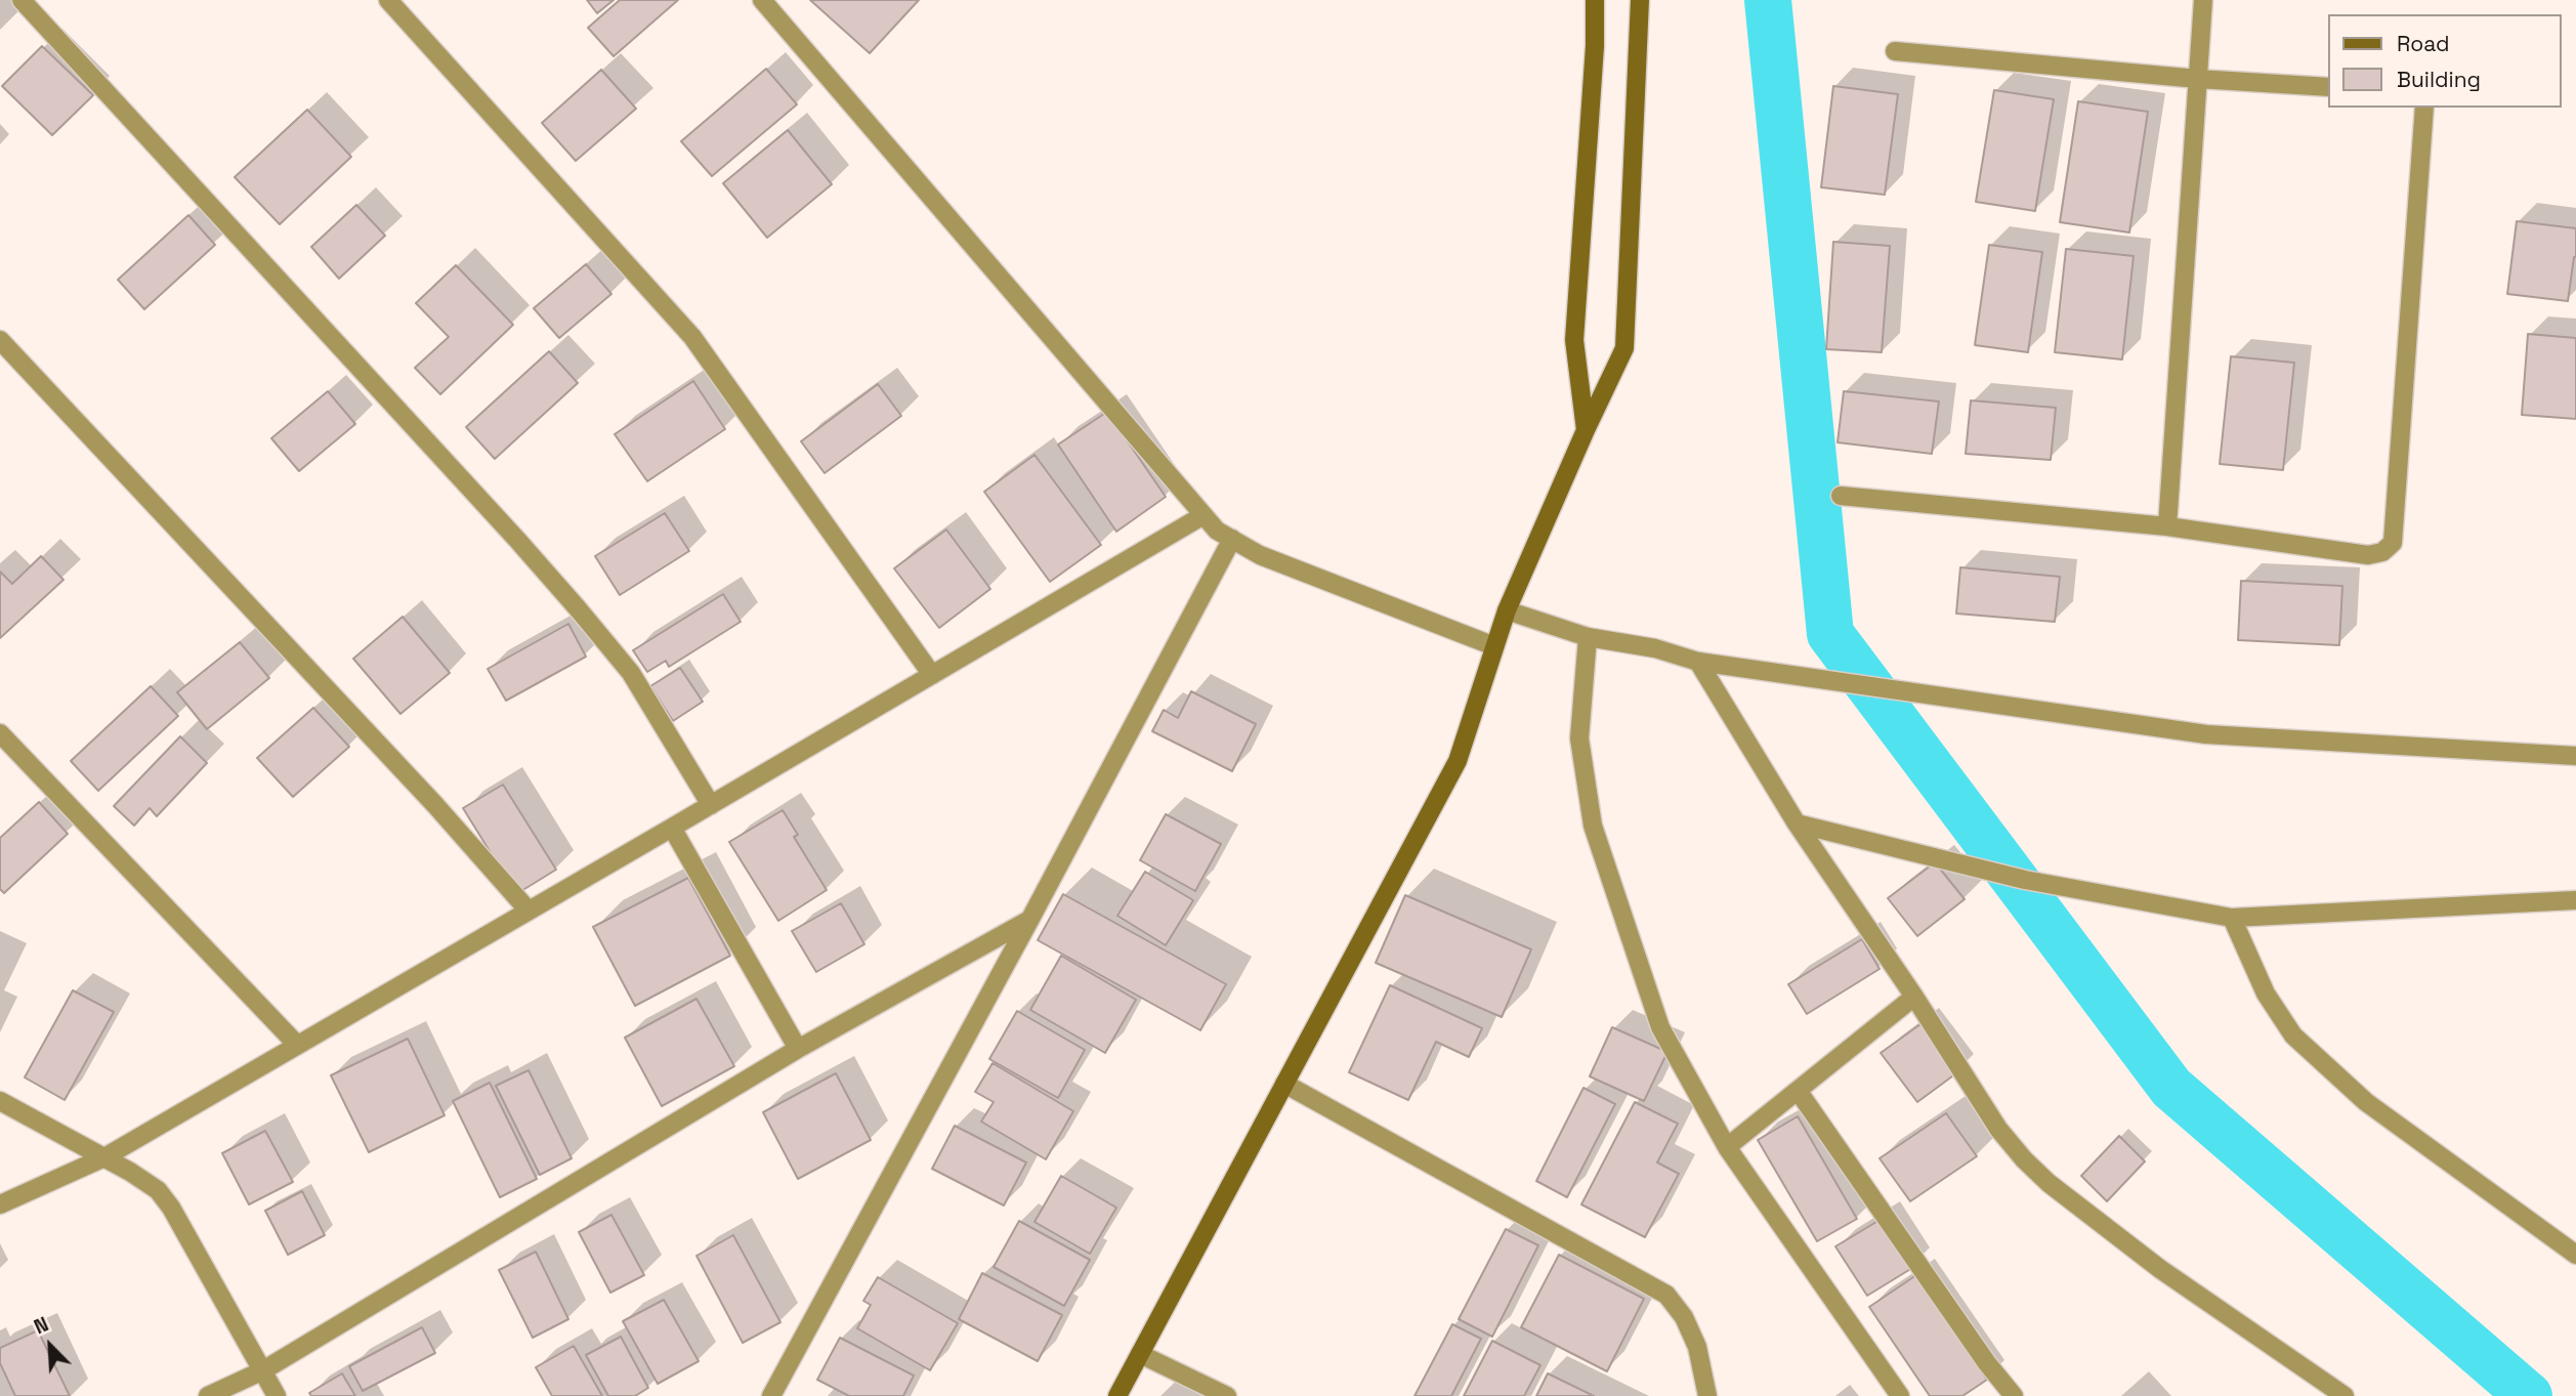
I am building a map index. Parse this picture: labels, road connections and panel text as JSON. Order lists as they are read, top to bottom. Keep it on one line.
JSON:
{"legend":["Road","Building"],"north":"top left"}
